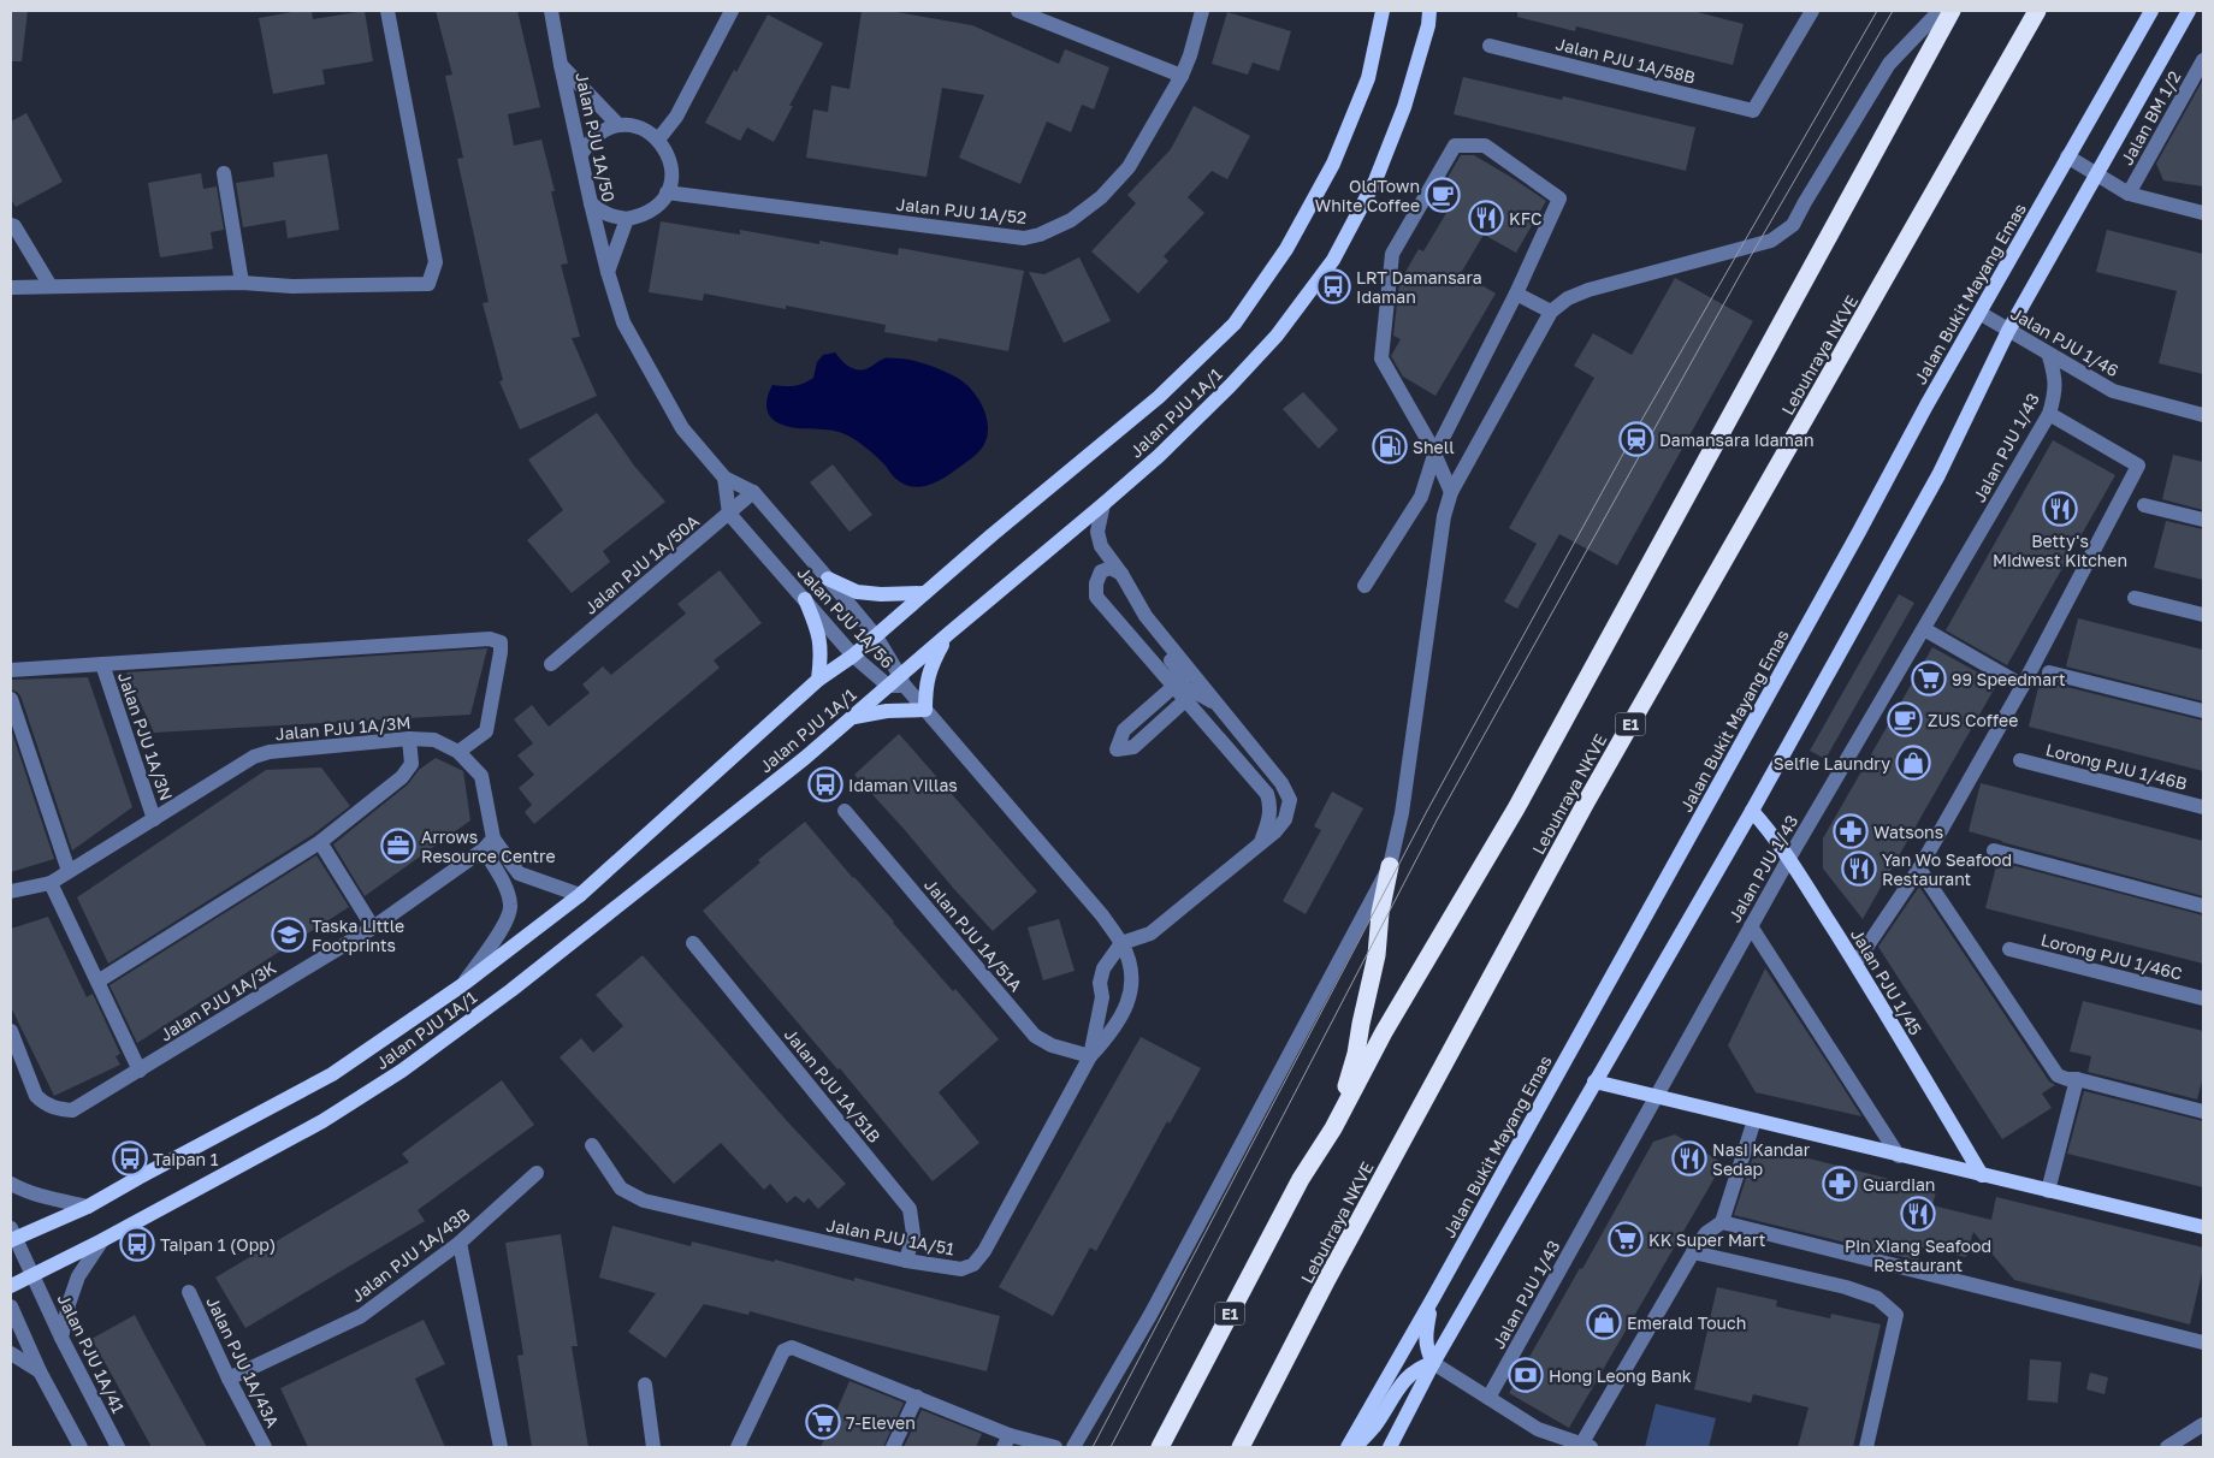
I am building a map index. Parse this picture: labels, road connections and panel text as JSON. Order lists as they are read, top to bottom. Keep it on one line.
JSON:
{"streets":{"highway":["Lebuhraya NKVE","E1"],"main road":["Jalan Bukit Mayang Emas","Jalan PJU 1A/1","Jalan PJU 1/45"],"street":["Jalan PJU 1A/58B","Jalan BM 1/2","Jalan PJU 1A/50","Jalan PJU 1A/52","Jalan PJU 1/46","Jalan PJU 1/43","Jalan PJU 1A/50A","Jalan PJU 1A/56","Jalan PJU 1A/3M","Jalan PJU 1A/3N","Lorong PJU 1/46B","Jalan PJU 1A/51A","Lorong PJU 1/46C","Jalan PJU 1A/3K","Jalan PJU 1A/51B","Jalan PJU 1A/51","Jalan PJU 1A/43B","Jalan PJU 1A/41","Jalan PJU 1A/43A"]},"crossings":[["Jalan PJU 1A/50","Jalan PJU 1A/52"],["Jalan PJU 1A/50","Jalan PJU 1A/56"],["Jalan Bukit Mayang Emas","Jalan PJU 1/46"],["Jalan PJU 1/46","Jalan PJU 1/43"],["Jalan PJU 1A/1","Jalan PJU 1A/56"],["Jalan PJU 1A/1","Jalan PJU 1A/41"],["Jalan PJU 1/43","Jalan PJU 1/45"],["Jalan PJU 1A/50A","Jalan PJU 1A/56"],["Jalan PJU 1A/3M","Jalan PJU 1A/3N"],["Jalan PJU 1A/3M","Jalan PJU 1A/3K"],["Jalan PJU 1A/51A","Jalan PJU 1A/51"],["Jalan PJU 1A/51B","Jalan PJU 1A/51"],["Jalan PJU 1A/43B","Jalan PJU 1A/43A"]],"places":{"cafe":["OldTown White Coffee","ZUS Coffee"],"restaurant":["KFC","Betty's Midwest Kitchen","Yan Wo Seafood Restaurant","Nasi Kandar Sedap","Pin Xiang Seafood Restaurant"],"bus stop":["LRT Damansara Idaman","Idaman Villas","Taipan 1","Taipan 1 (Opp)"],"station":["Damansara Idaman"],"fuel station":["Shell"],"supermarket":["99 Speedmart","KK Super Mart","7-Eleven"],"shop":["Selfie Laundry","Emerald Touch"],"pharmacy":["Watsons","Guardian"],"office":["Arrows Resource Centre"],"school or university":["Taska Little Footprints"],"bank":["Hong Leong Bank"]}}
